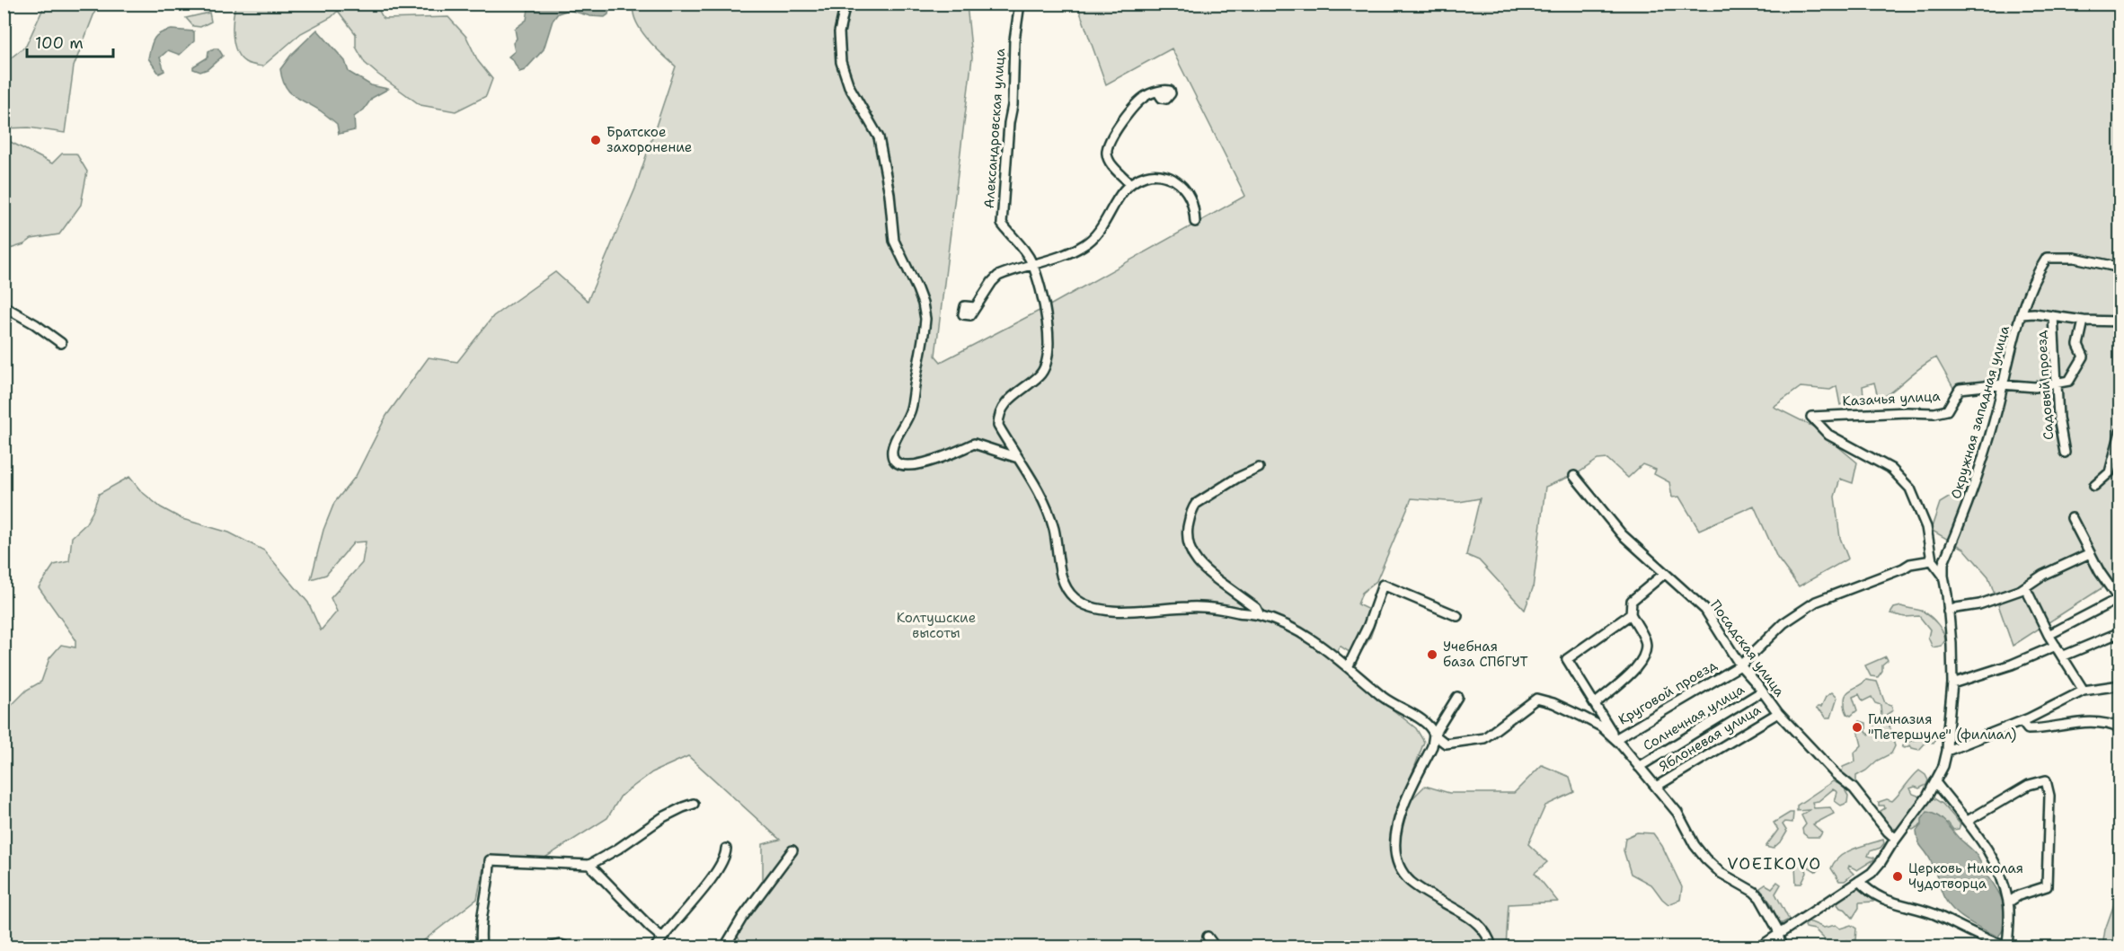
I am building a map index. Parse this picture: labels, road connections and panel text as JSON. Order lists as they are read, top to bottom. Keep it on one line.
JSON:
{"streets":{"street":["Александровская улица","Садовый проезд","Казачья улица","Окружная западная улица","Посадская улица","Круговой проезд","Солнечная улица","Яблоневая улица"]},"crossings":[["Садовый проезд","Казачья улица"],["Казачья улица","Окружная западная улица"],["Казачья улица","Круговой проезд"],["Посадская улица","Круговой проезд"],["Посадская улица","Солнечная улица"],["Посадская улица","Яблоневая улица"]],"districts":["VOEIKOVO"],"parks":["Колтушские высоты"],"places":["Братское захоронение","Учебная база СПбГУТ","Гимназия \"Петершуле\" (филиал)","Церковь Николая Чудотворца"],"scale_bar":"100 m"}
